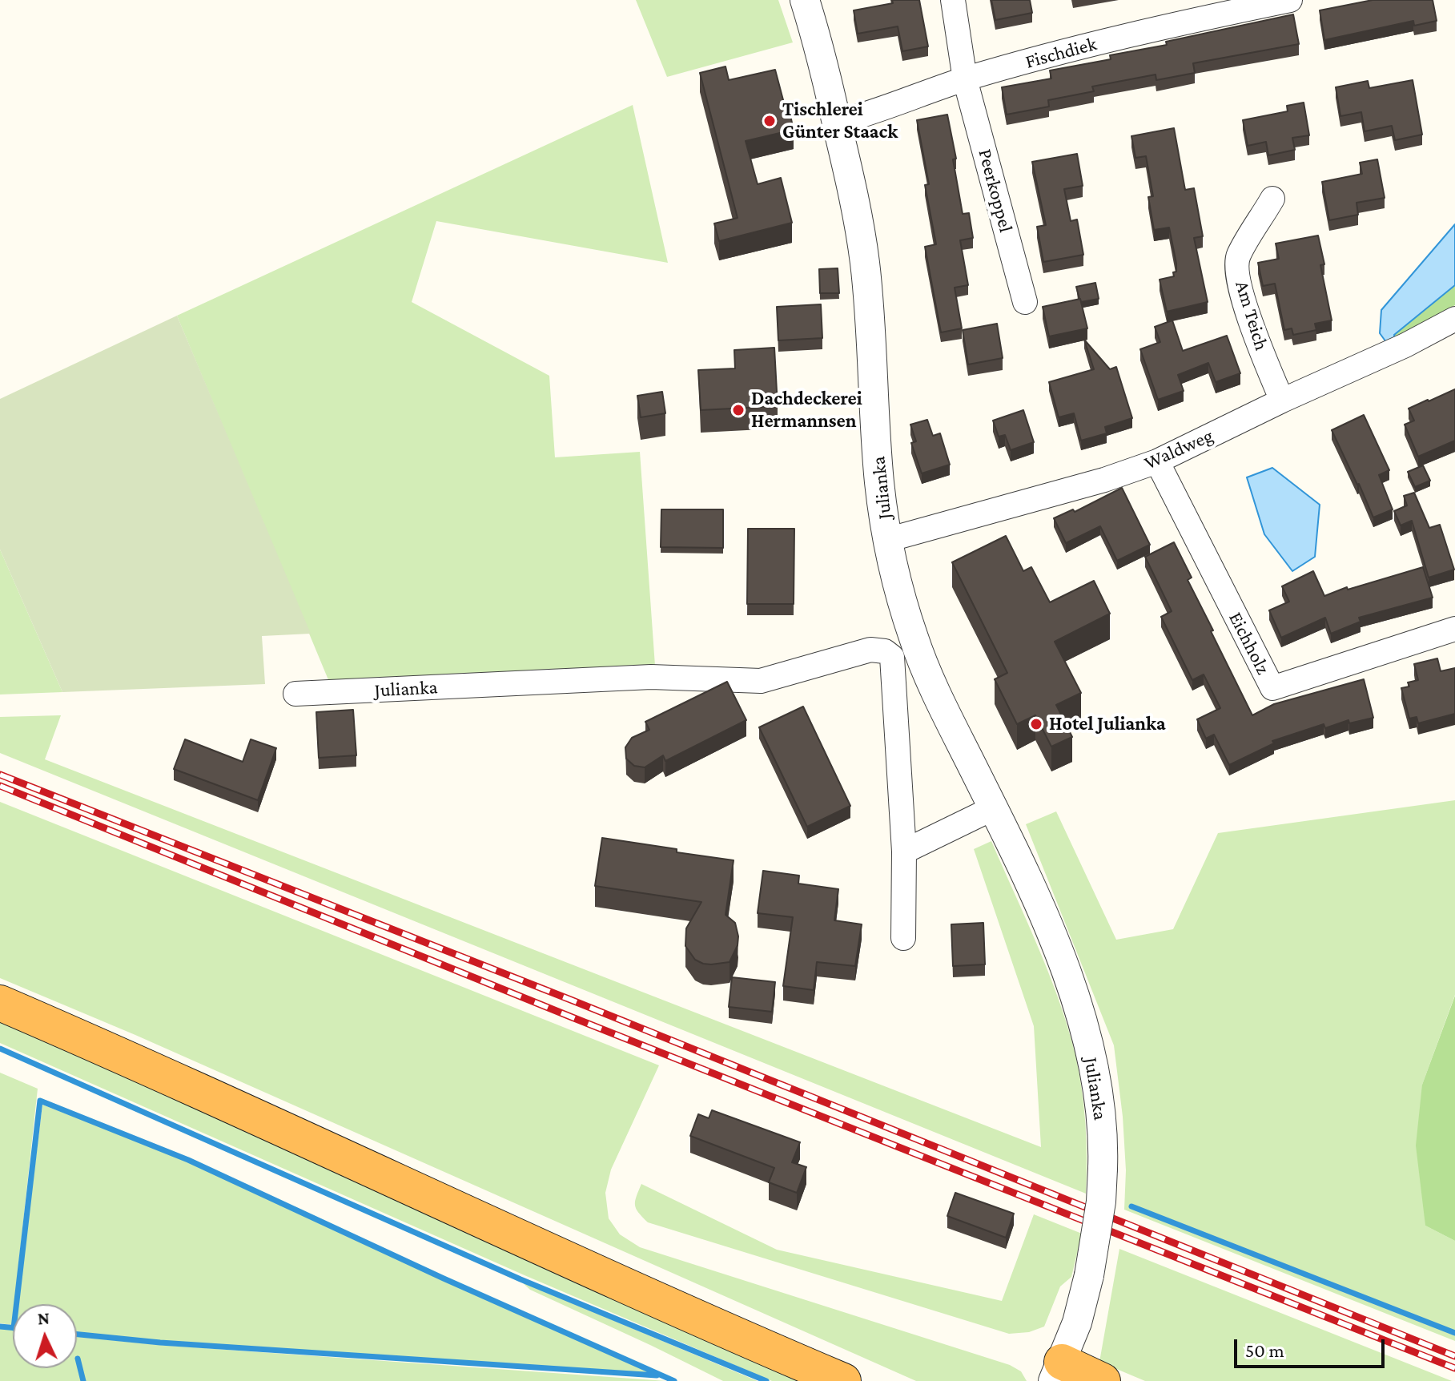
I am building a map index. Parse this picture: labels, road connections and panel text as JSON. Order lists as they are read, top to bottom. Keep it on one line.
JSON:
{"streets":{"street":["Fischdiek","Peerkoppel","Am Teich","Waldweg","Julianka","Eichholz"]},"crossings":[["Fischdiek","Peerkoppel"],["Fischdiek","Julianka"],["Am Teich","Waldweg"],["Waldweg","Julianka"],["Waldweg","Eichholz"]],"places":["Tischlerei Günter Staack","Dachdeckerei Hermannsen","Hotel Julianka"],"scale_bar":"50 m","north":"top"}
